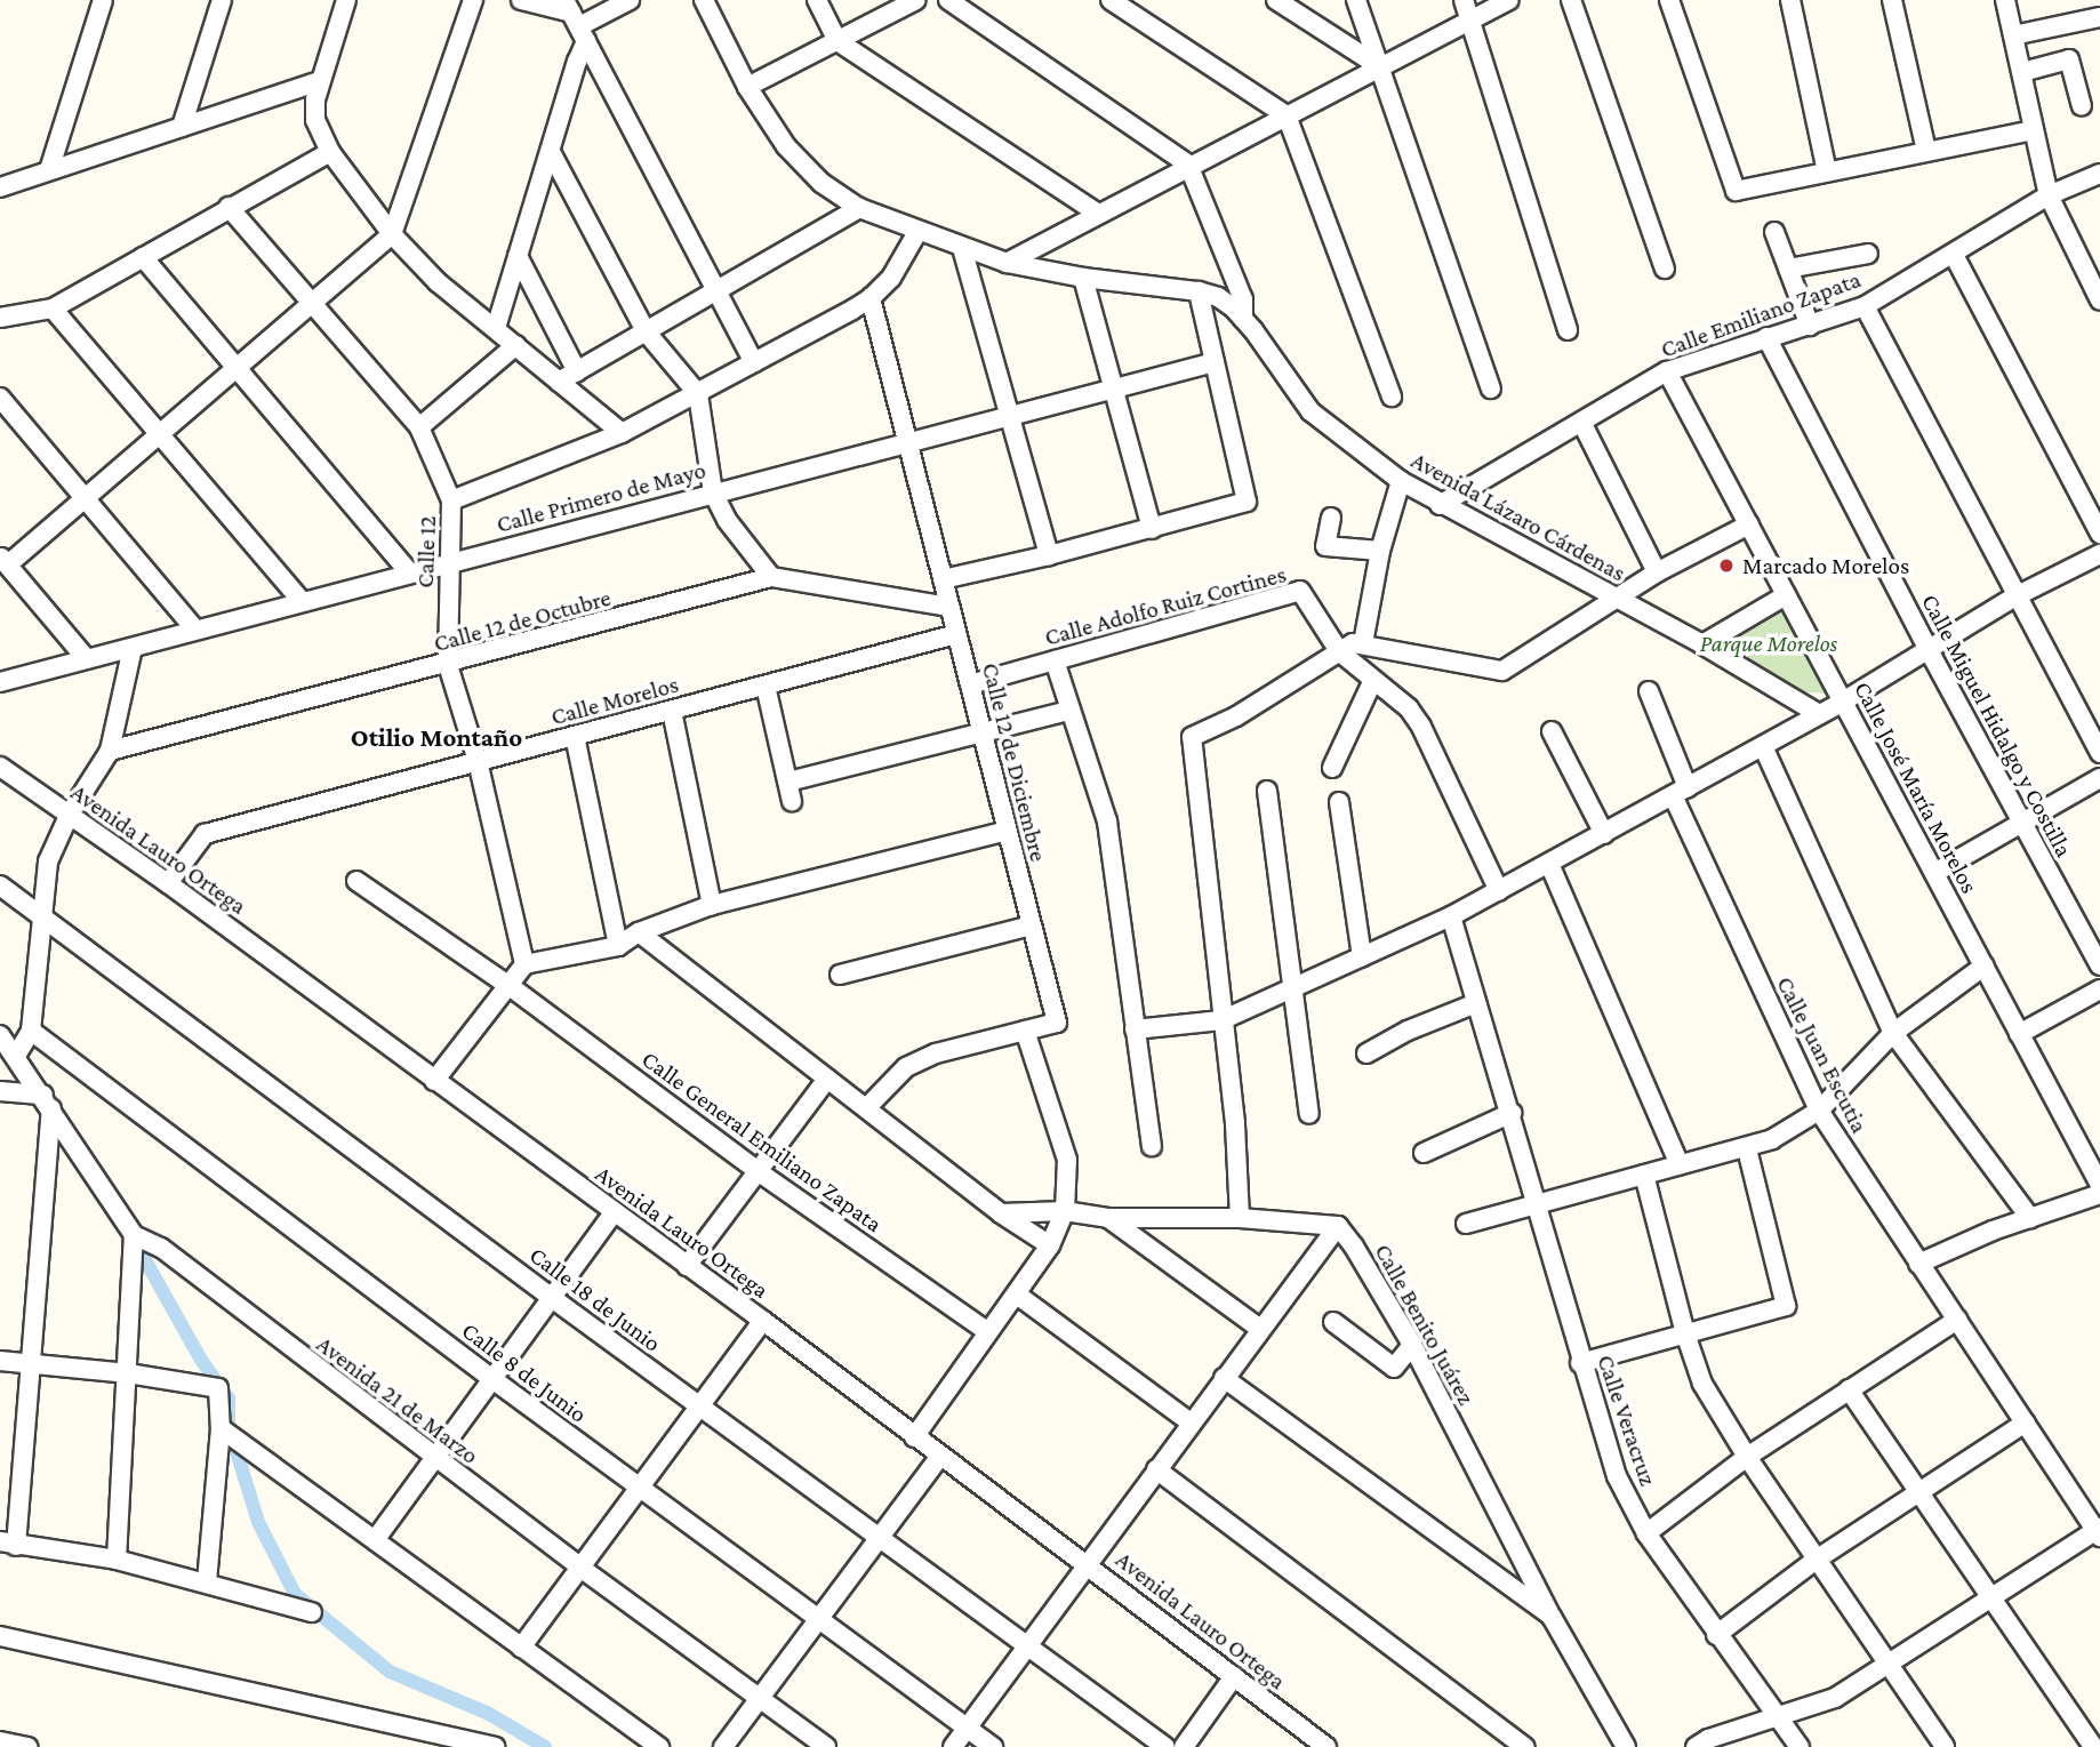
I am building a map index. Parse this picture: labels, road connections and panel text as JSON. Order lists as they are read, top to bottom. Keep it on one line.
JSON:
{"streets":{"street":["Calle Emiliano Zapata","Calle Primero de Mayo","Avenida Lázaro Cárdenas","Calle 12","Calle Adolfo Ruiz Cortines","Calle 12 de Octubre","Calle Morelos","Calle Miguel Hidalgo y Costilla","Calle 12 de Diciembre","Calle José María Morelos","Avenida Lauro Ortega","Calle Juan Escutia","Calle General Emiliano Zapata","Calle 18 de Junio","Calle Benito Juárez","Calle 8 de Junio","Avenida 21 de Marzo","Calle Veracruz"]},"crossings":[["Calle Emiliano Zapata","Avenida Lázaro Cárdenas"],["Calle Emiliano Zapata","Calle Miguel Hidalgo y Costilla"],["Calle Emiliano Zapata","Calle José María Morelos"],["Calle Primero de Mayo","Calle 12"],["Calle Primero de Mayo","Calle 12 de Diciembre"],["Calle 12","Calle 12 de Octubre"],["Calle 12","Calle Morelos"],["Calle Adolfo Ruiz Cortines","Calle 12 de Diciembre"],["Calle 12 de Octubre","Calle 12 de Diciembre"],["Calle Morelos","Calle 12 de Diciembre"],["Calle Morelos","Avenida Lauro Ortega"]],"districts":["Otilio Montaño"],"parks":["Parque Morelos"],"places":["Marcado Morelos"]}
